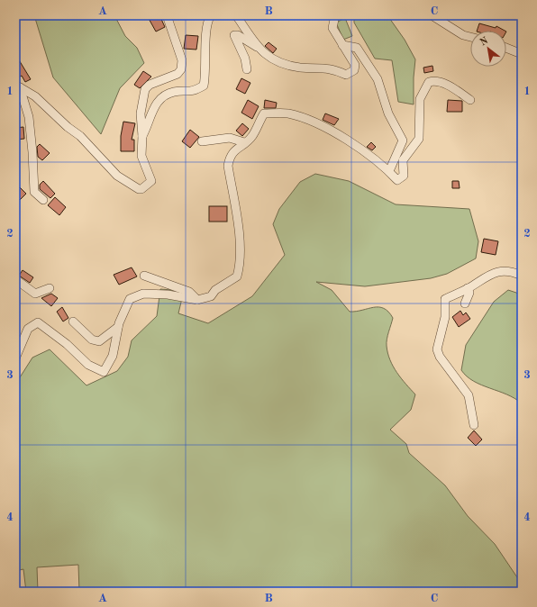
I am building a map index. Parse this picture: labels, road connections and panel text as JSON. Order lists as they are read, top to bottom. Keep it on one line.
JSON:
{"north":"top left","grid":{"columns":["A","B","C"],"rows":["1","2","3","4"]}}
